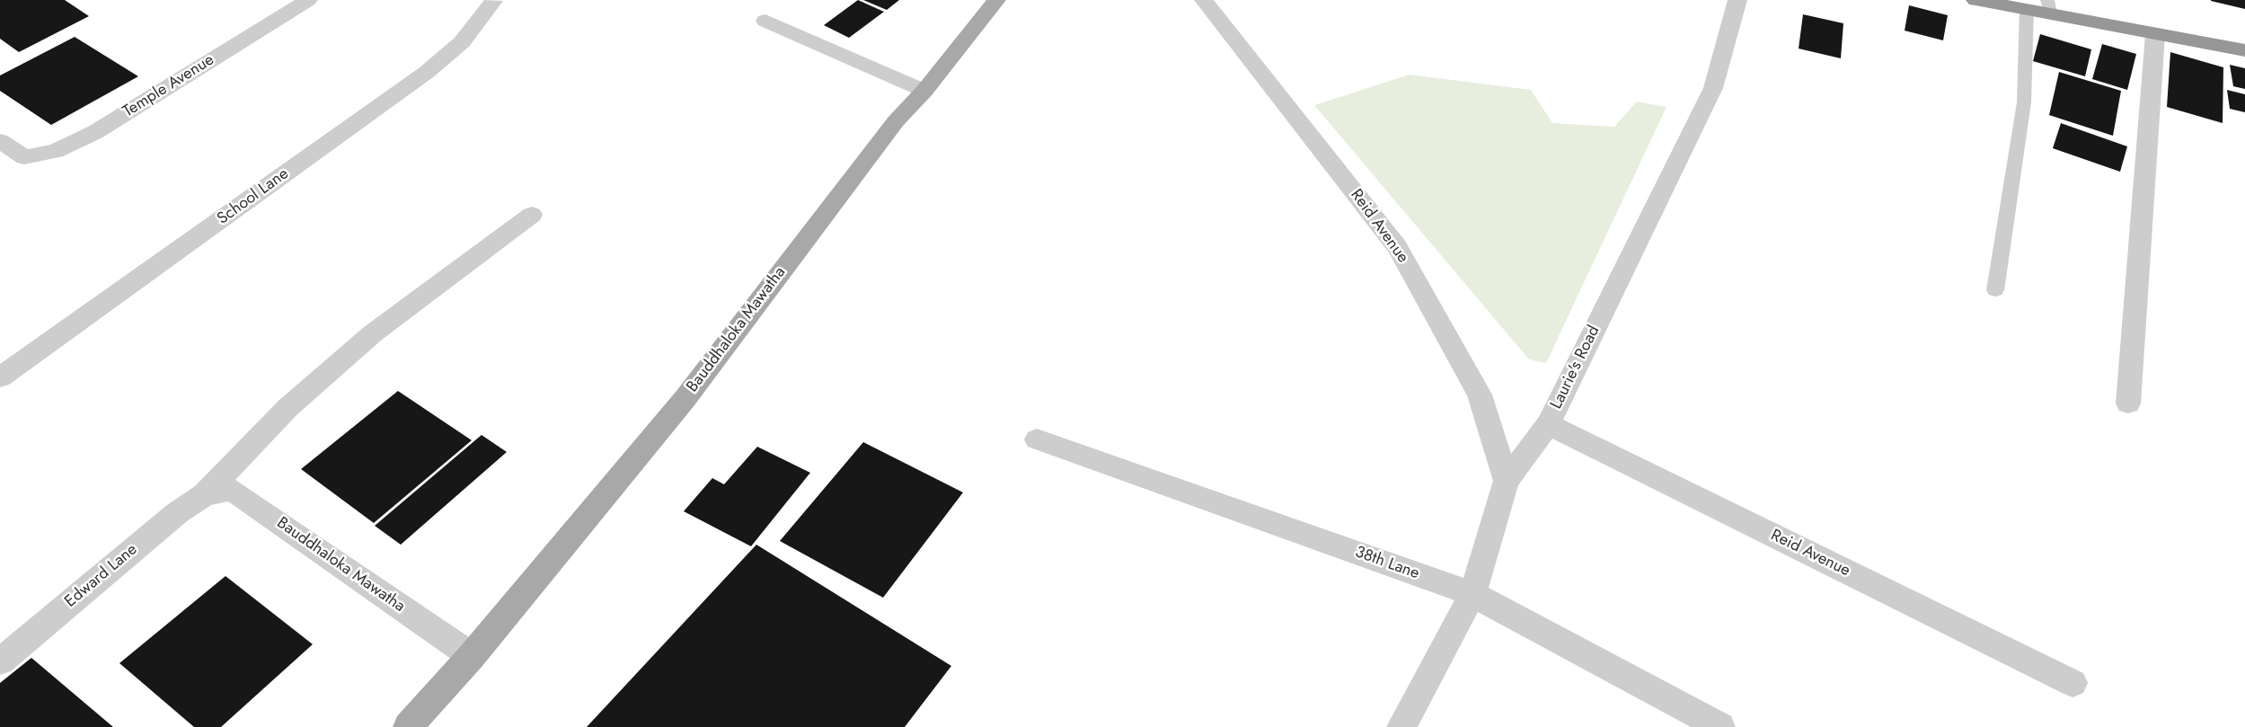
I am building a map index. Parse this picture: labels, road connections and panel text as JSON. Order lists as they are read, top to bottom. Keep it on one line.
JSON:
{"streets":{"main road":["Bauddhaloka Mawatha"],"street":["Temple Avenue","School Lane","Reid Avenue","Laurie's Road","38th Lane","Edward Lane"]},"crossings":[["Reid Avenue","Laurie's Road"],["Bauddhaloka Mawatha","Edward Lane"],["Laurie's Road","38th Lane"]]}
